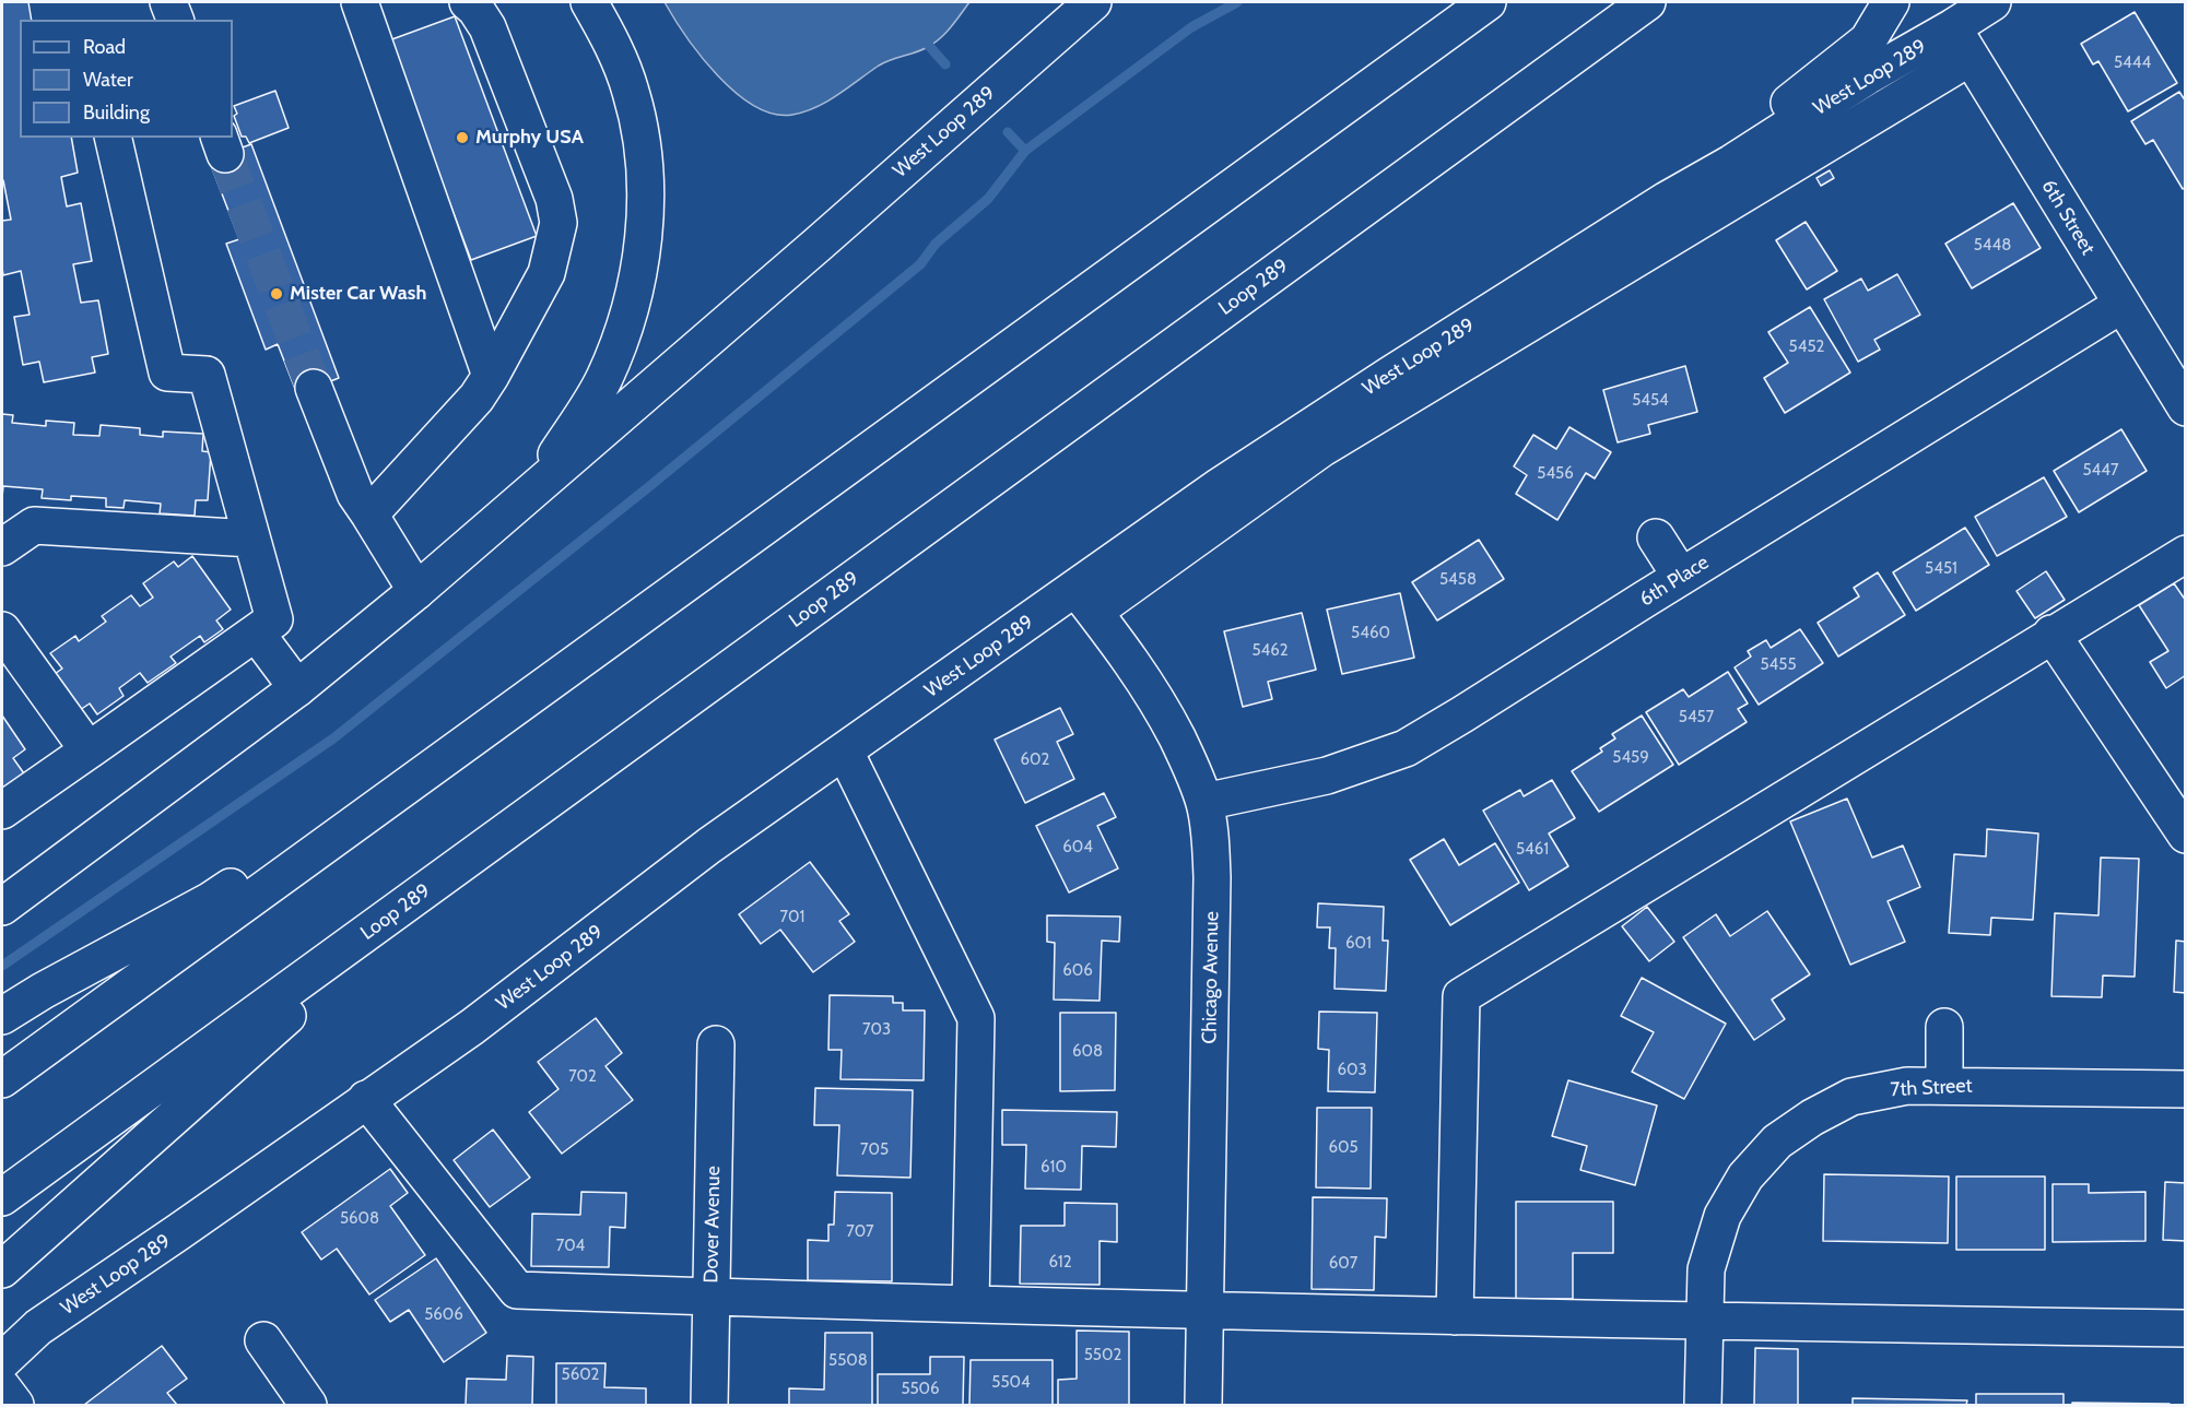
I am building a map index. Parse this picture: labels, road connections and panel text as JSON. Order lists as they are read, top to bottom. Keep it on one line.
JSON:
{"streets":{"main road":["West Loop 289","6th Street","Loop 289","6th Place","Chicago Avenue","7th Street","Dover Avenue"]},"crossings":[["West Loop 289","6th Street"],["West Loop 289","Chicago Avenue"],["6th Street","6th Place"],["6th Place","Chicago Avenue"]],"places":["Murphy USA","Mister Car Wash"],"house_numbers":["5444","5448","5452","5454","5447","5456","5451","5458","5460","5462","5455","5457","5459","602","604","5461","701","601","606","703","608","603","702","605","705","610","5608","707","704","612","607","5606","5502","5508","5602","5504","5506"],"legend":["Road","Water","Building"]}
